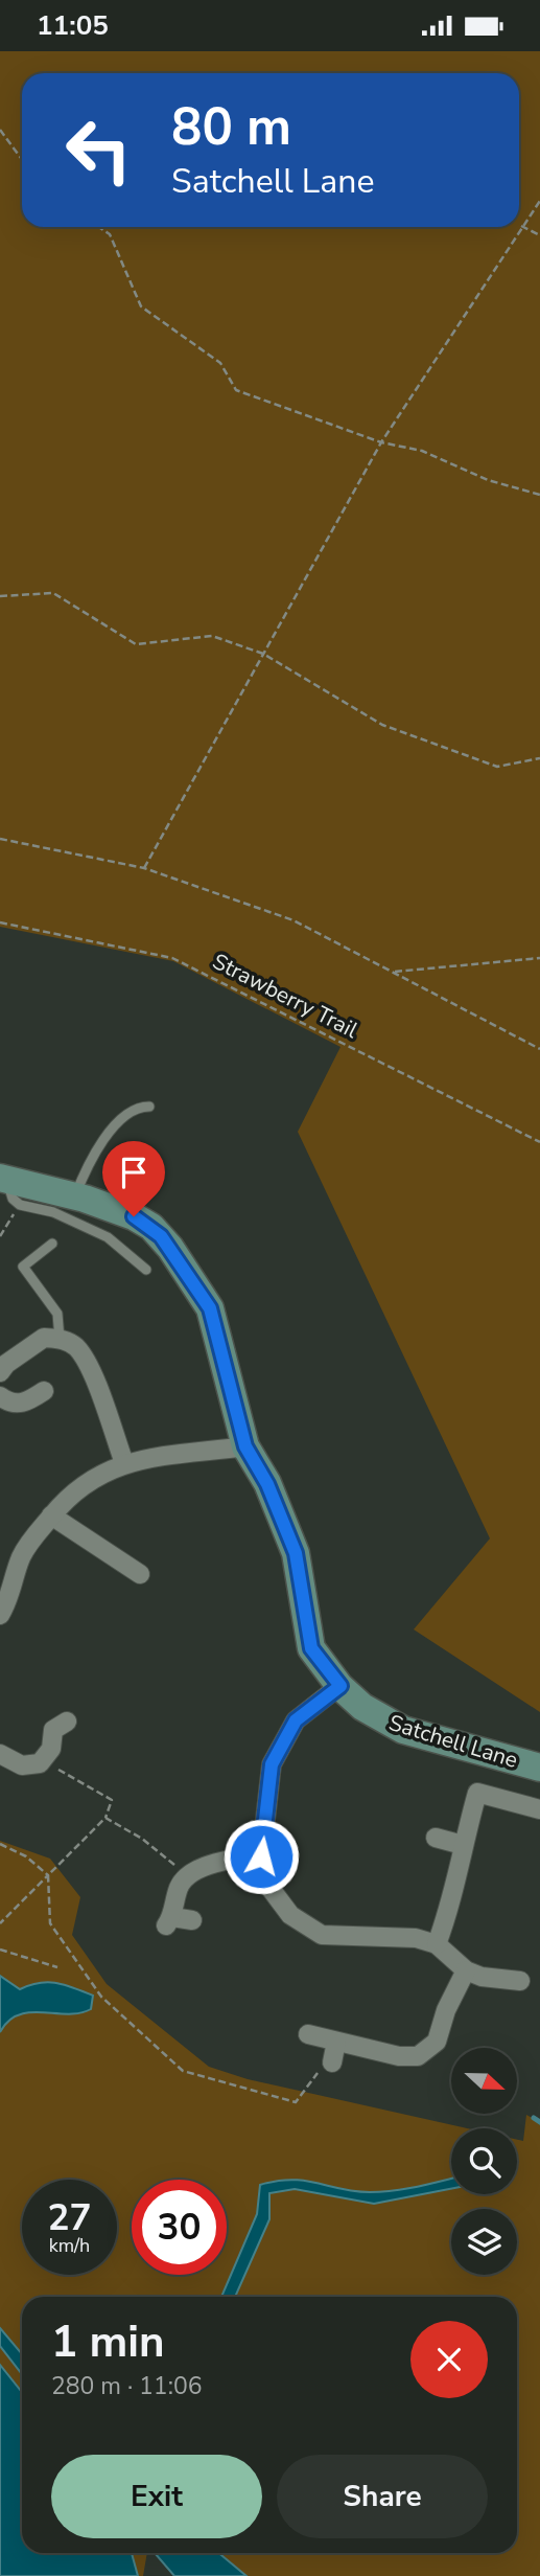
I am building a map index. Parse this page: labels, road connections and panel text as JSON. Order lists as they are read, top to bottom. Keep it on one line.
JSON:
{"streets":{"street":["Satchell Lane"],"path":["Strawberry Trail"]},"north":"right","page":{"status":"11:05","turn":["80 m","Satchell Lane"],"speed":"27 km/h","limit":"30","heading":["1 min","280 m · 11:06"],"buttons":["Exit","Share"]}}
